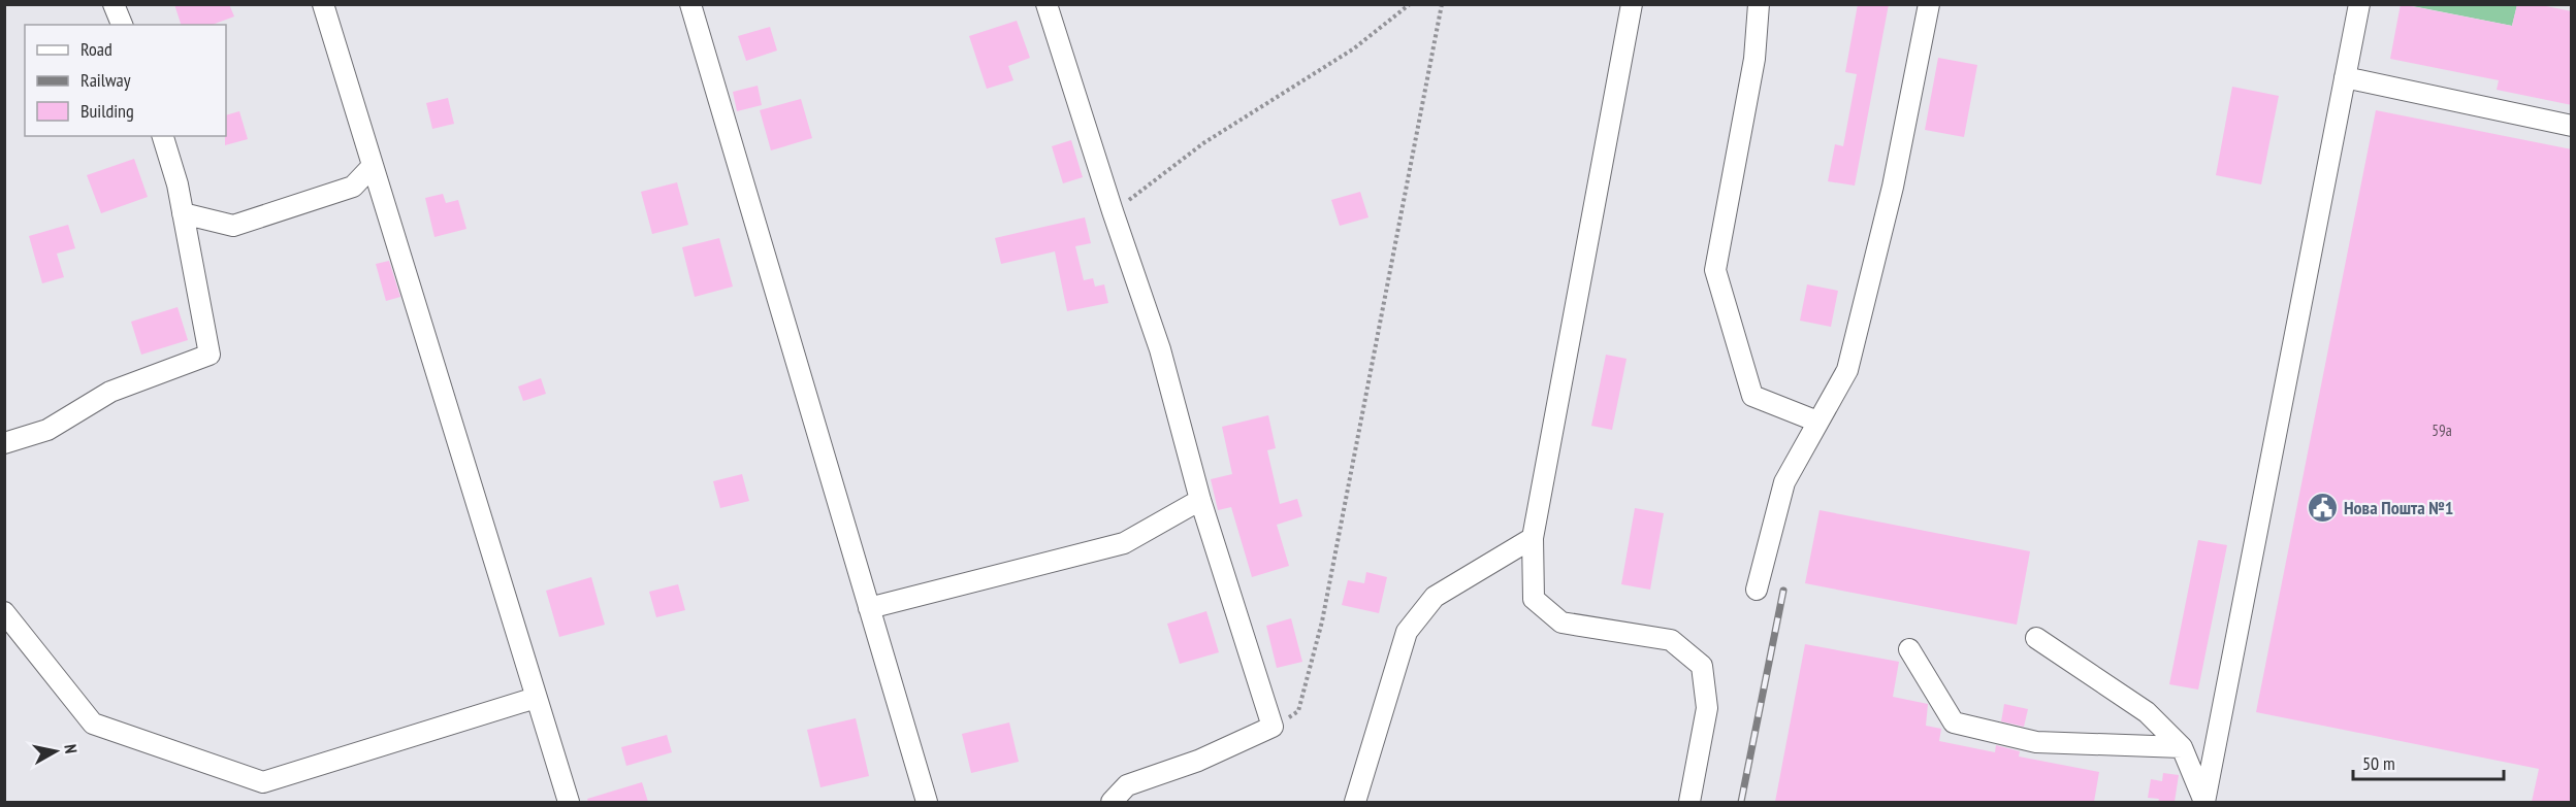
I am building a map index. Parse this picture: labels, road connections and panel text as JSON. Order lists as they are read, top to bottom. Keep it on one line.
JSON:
{"places":{"public building":["Нова Пошта №1"]},"house_numbers":["59а"],"legend":["Road","Railway","Building"],"scale_bar":"50 m","north":"right"}
